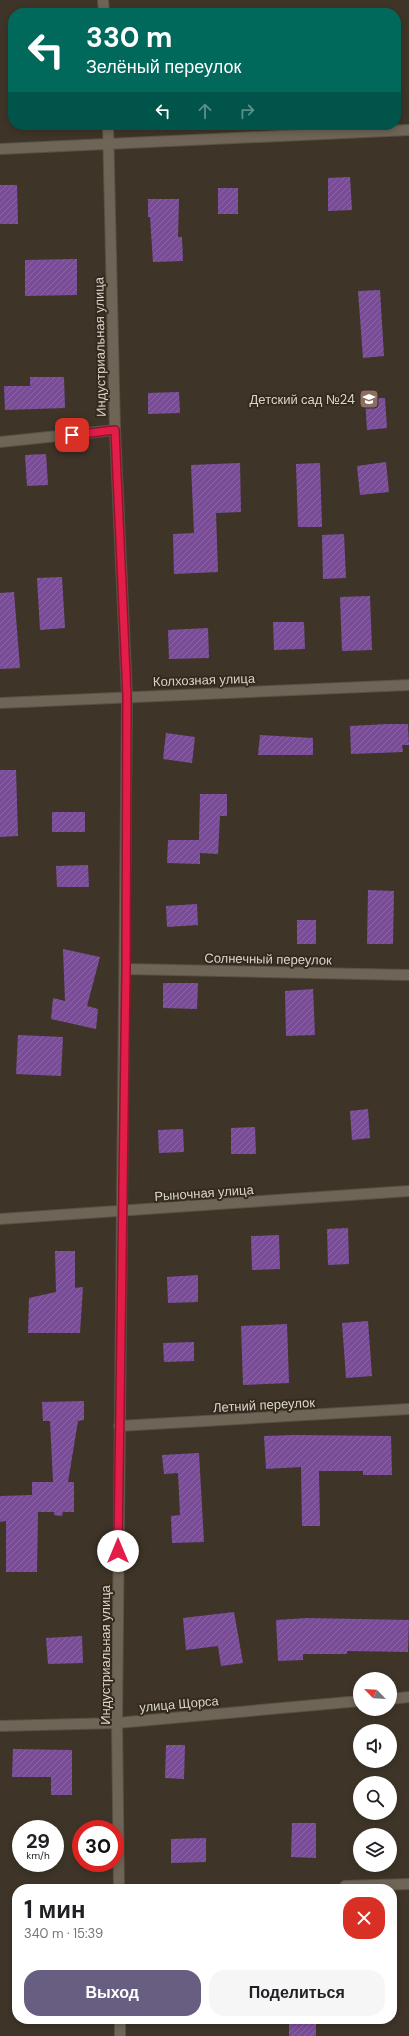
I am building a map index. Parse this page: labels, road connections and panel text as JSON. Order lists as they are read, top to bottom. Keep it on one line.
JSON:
{"streets":{"street":["Индустриальная улица","Колхозная улица","Солнечный переулок","Рыночная улица","Летний переулок","улица Щорса"]},"crossings":[["Индустриальная улица","Колхозная улица"],["Индустриальная улица","Солнечный переулок"],["Индустриальная улица","Рыночная улица"],["Индустриальная улица","Летний переулок"],["Индустриальная улица","улица Щорса"]],"places":{"school or university":["Детский сад №24"]},"north":"top left","page":{"turn":["330 m","Зелёный переулок"],"speed":"29 km/h","limit":"30","heading":["1 мин","340 m · 15:39"],"buttons":["Выход","Поделиться"]}}
